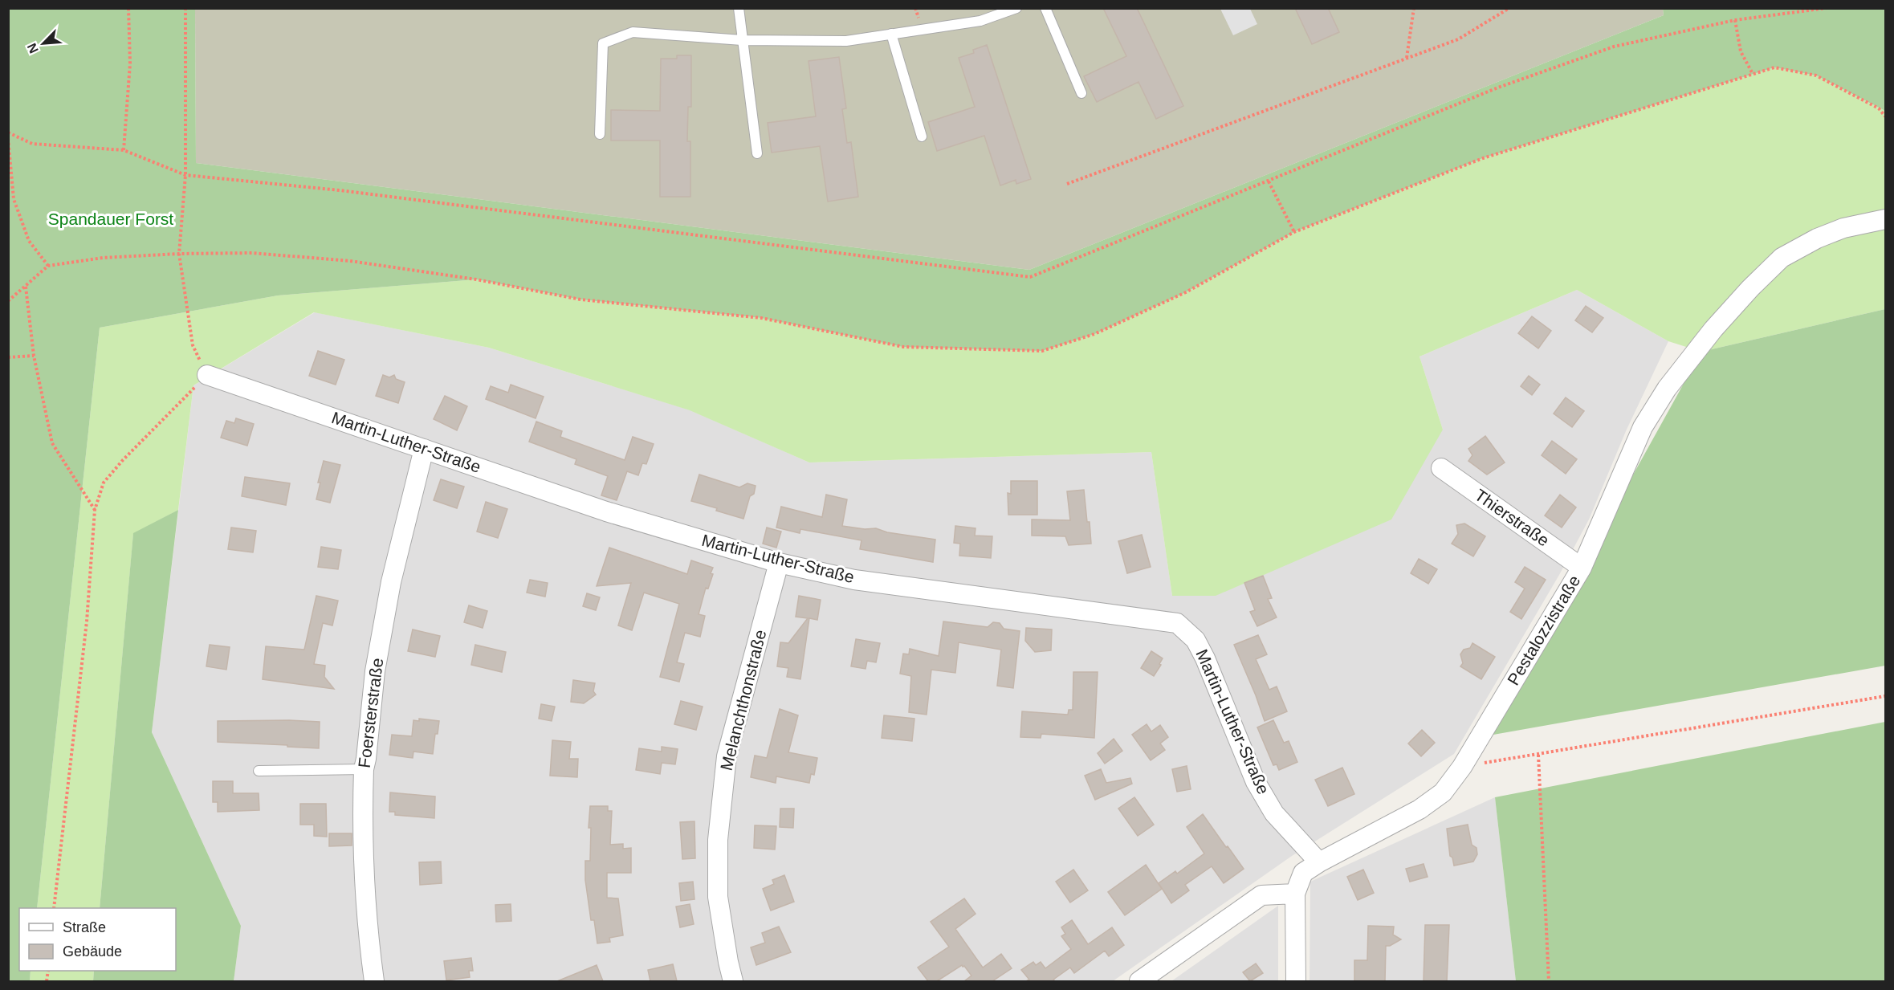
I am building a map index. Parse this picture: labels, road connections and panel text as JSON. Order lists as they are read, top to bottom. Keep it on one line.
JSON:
{"streets":{"street":["Martin-Luther-Straße","Thierstraße","Pestalozzistraße","Melanchthonstraße","Foersterstraße"]},"crossings":[["Martin-Luther-Straße","Pestalozzistraße"],["Martin-Luther-Straße","Melanchthonstraße"],["Martin-Luther-Straße","Foersterstraße"],["Thierstraße","Pestalozzistraße"]],"parks":["Spandauer Forst"],"legend":["Straße","Gebäude"],"north":"bottom left"}
